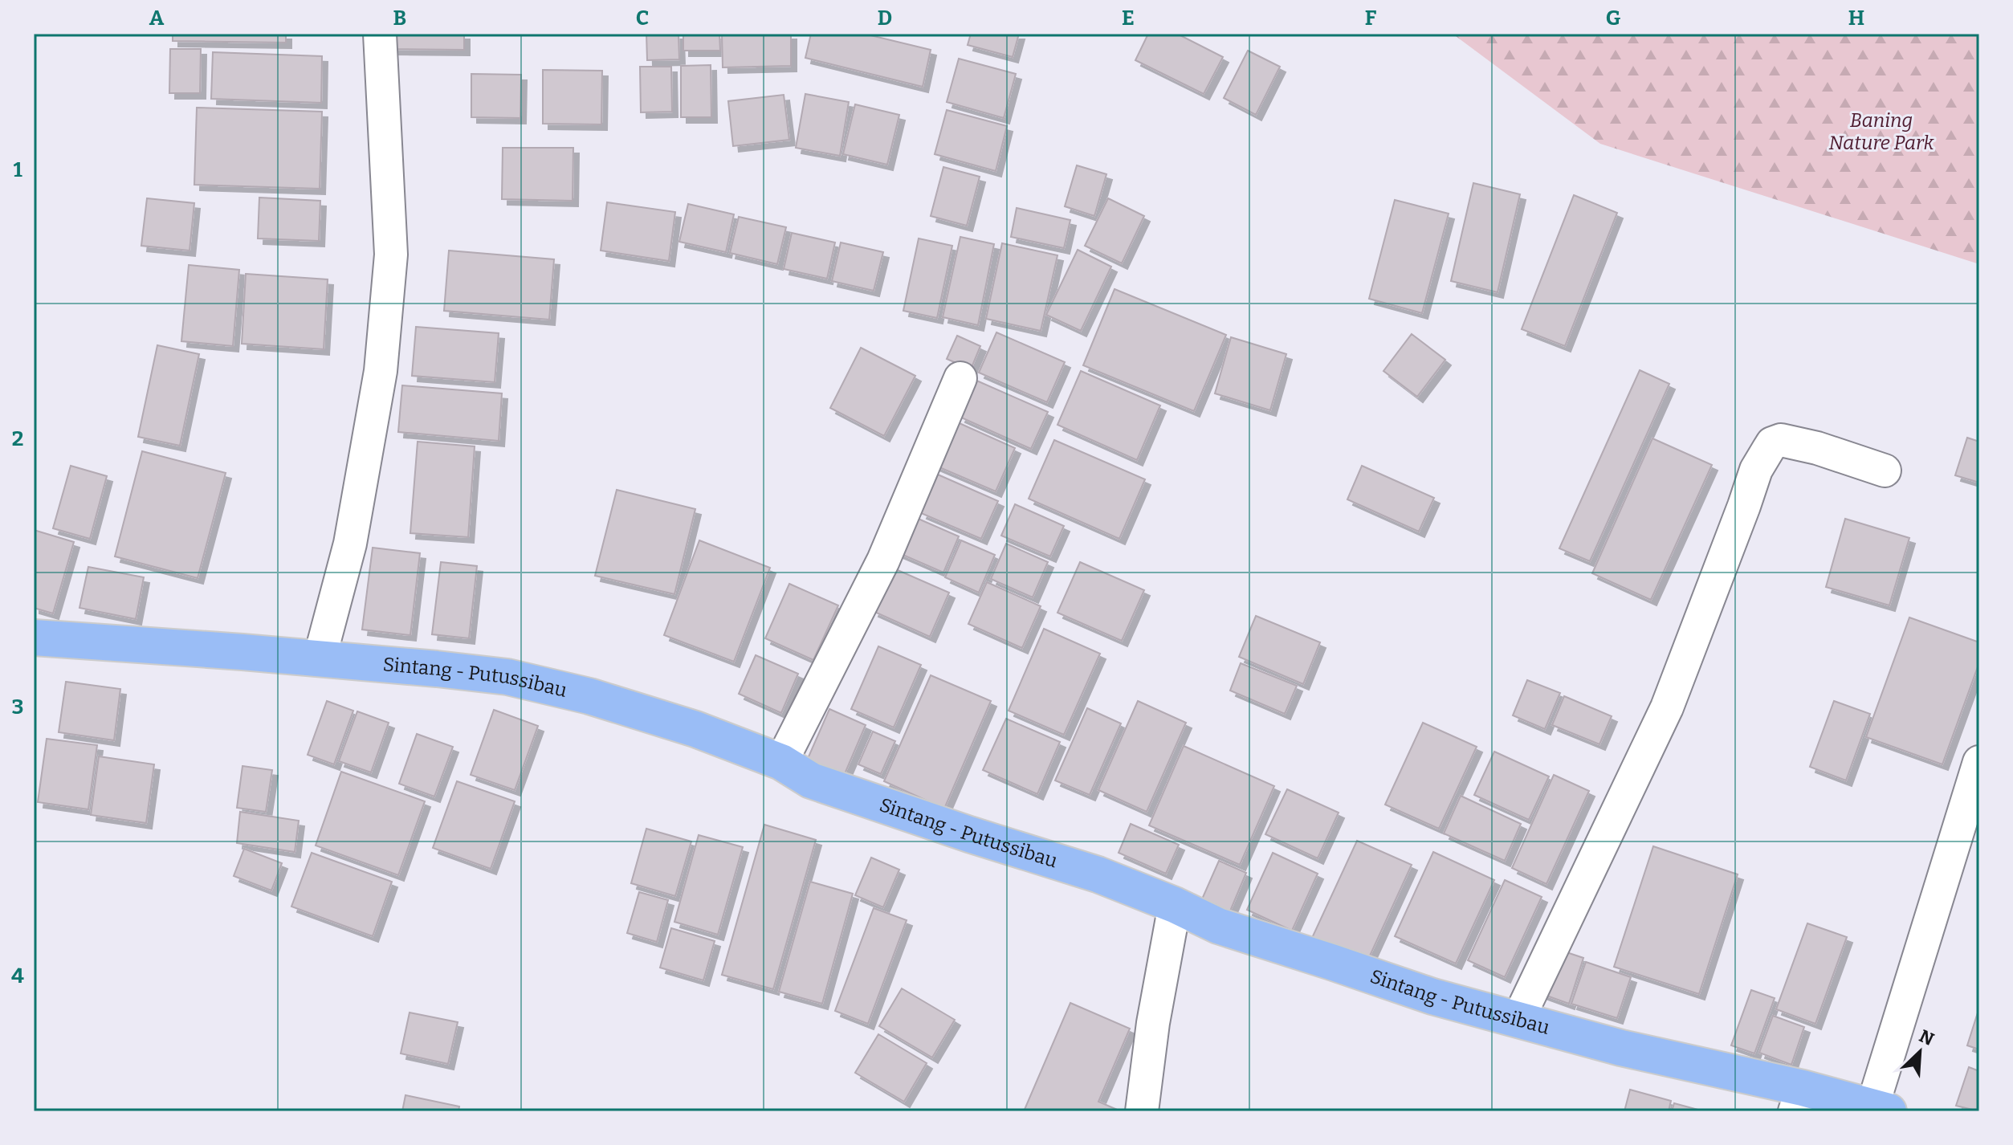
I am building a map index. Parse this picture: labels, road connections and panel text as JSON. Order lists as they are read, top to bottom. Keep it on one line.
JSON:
{"streets":{"highway":["Sintang - Putussibau"]},"parks":["Baning Nature Park"],"north":"top right","grid":{"columns":["A","B","C","D","E","F","G","H"],"rows":["1","2","3","4"]}}
